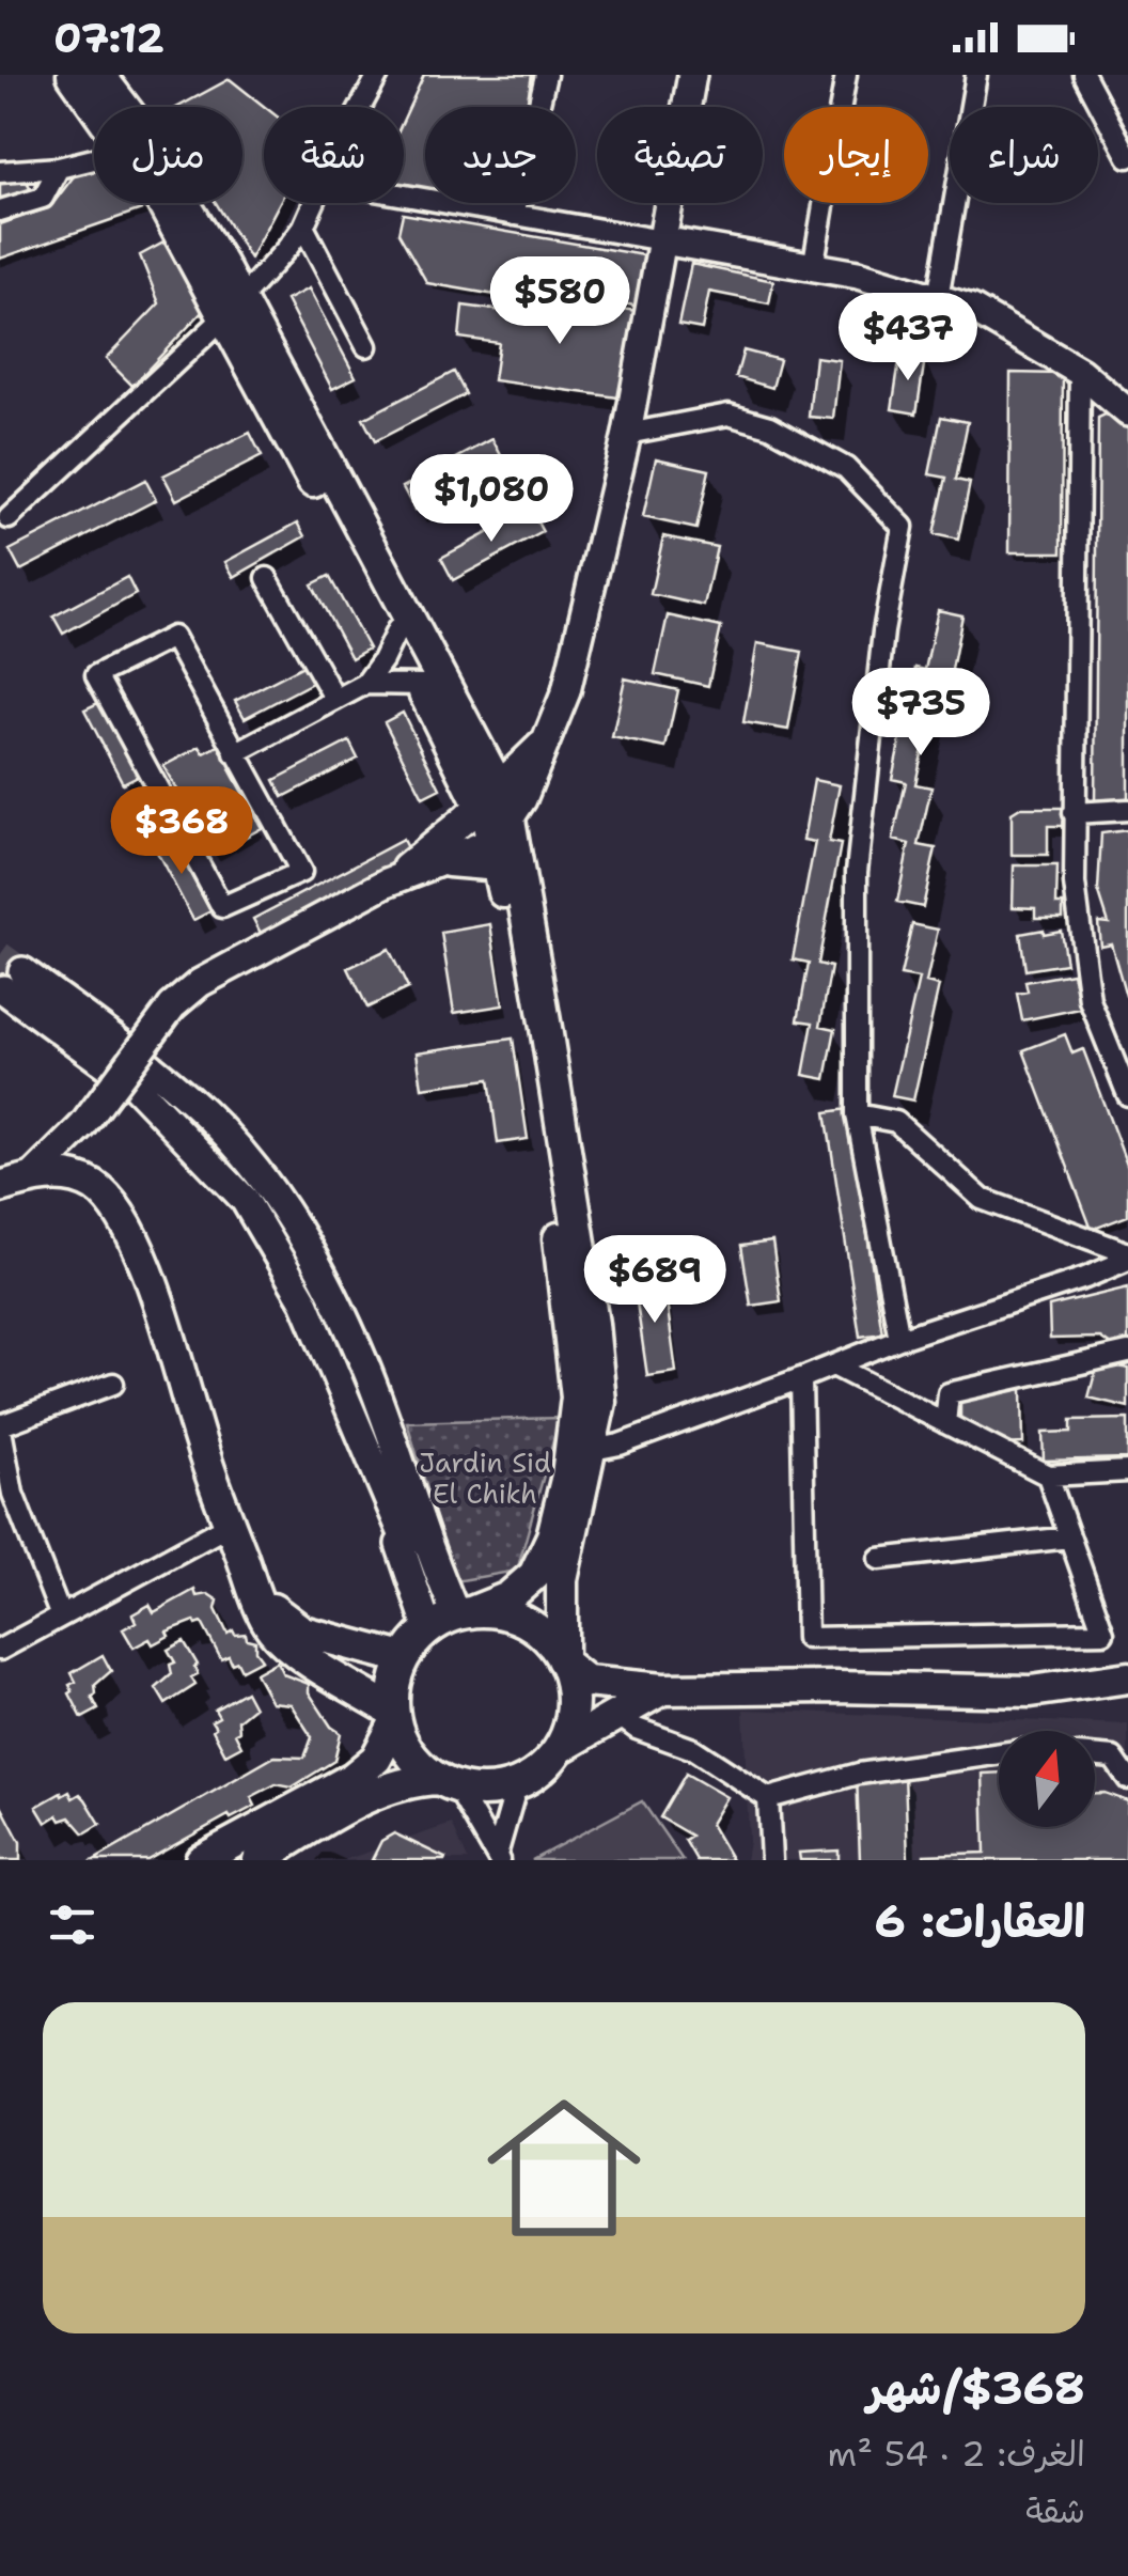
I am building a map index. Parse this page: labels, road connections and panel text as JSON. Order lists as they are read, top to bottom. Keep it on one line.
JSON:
{"parks":["Jardin Sid El Chikh"],"north":"top","page":{"status":"07:12","chip":["شراء","إيجار","تصفية","جديد","شقة","منزل"],"price":["$580","$437","$1,080","$735","$368","$689"],"heading":"العقارات: 6","list":[{"name":"$368/شهر","note":"الغرف: 2 · 54 m² · شقة"}]}}
